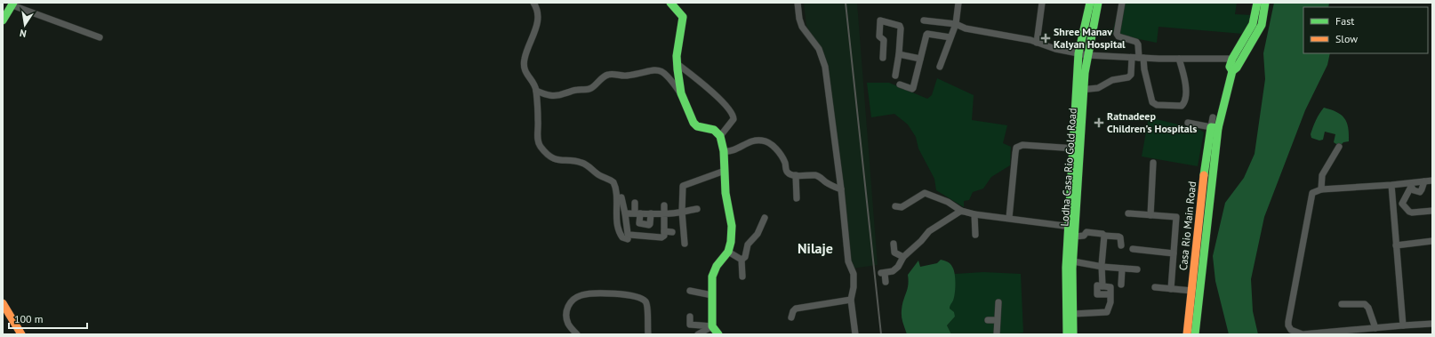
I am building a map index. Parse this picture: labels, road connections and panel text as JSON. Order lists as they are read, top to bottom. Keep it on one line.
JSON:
{"streets":{"street":["Lodha Casa Rio Gold Road","Casa Rio Main Road"]},"districts":["Nilaje"],"places":{"health":["Shree Manav Kalyan Hospital","Ratnadeep Children's Hospitals"]},"legend":["Fast","Slow"],"scale_bar":"100 m","north":"bottom"}
